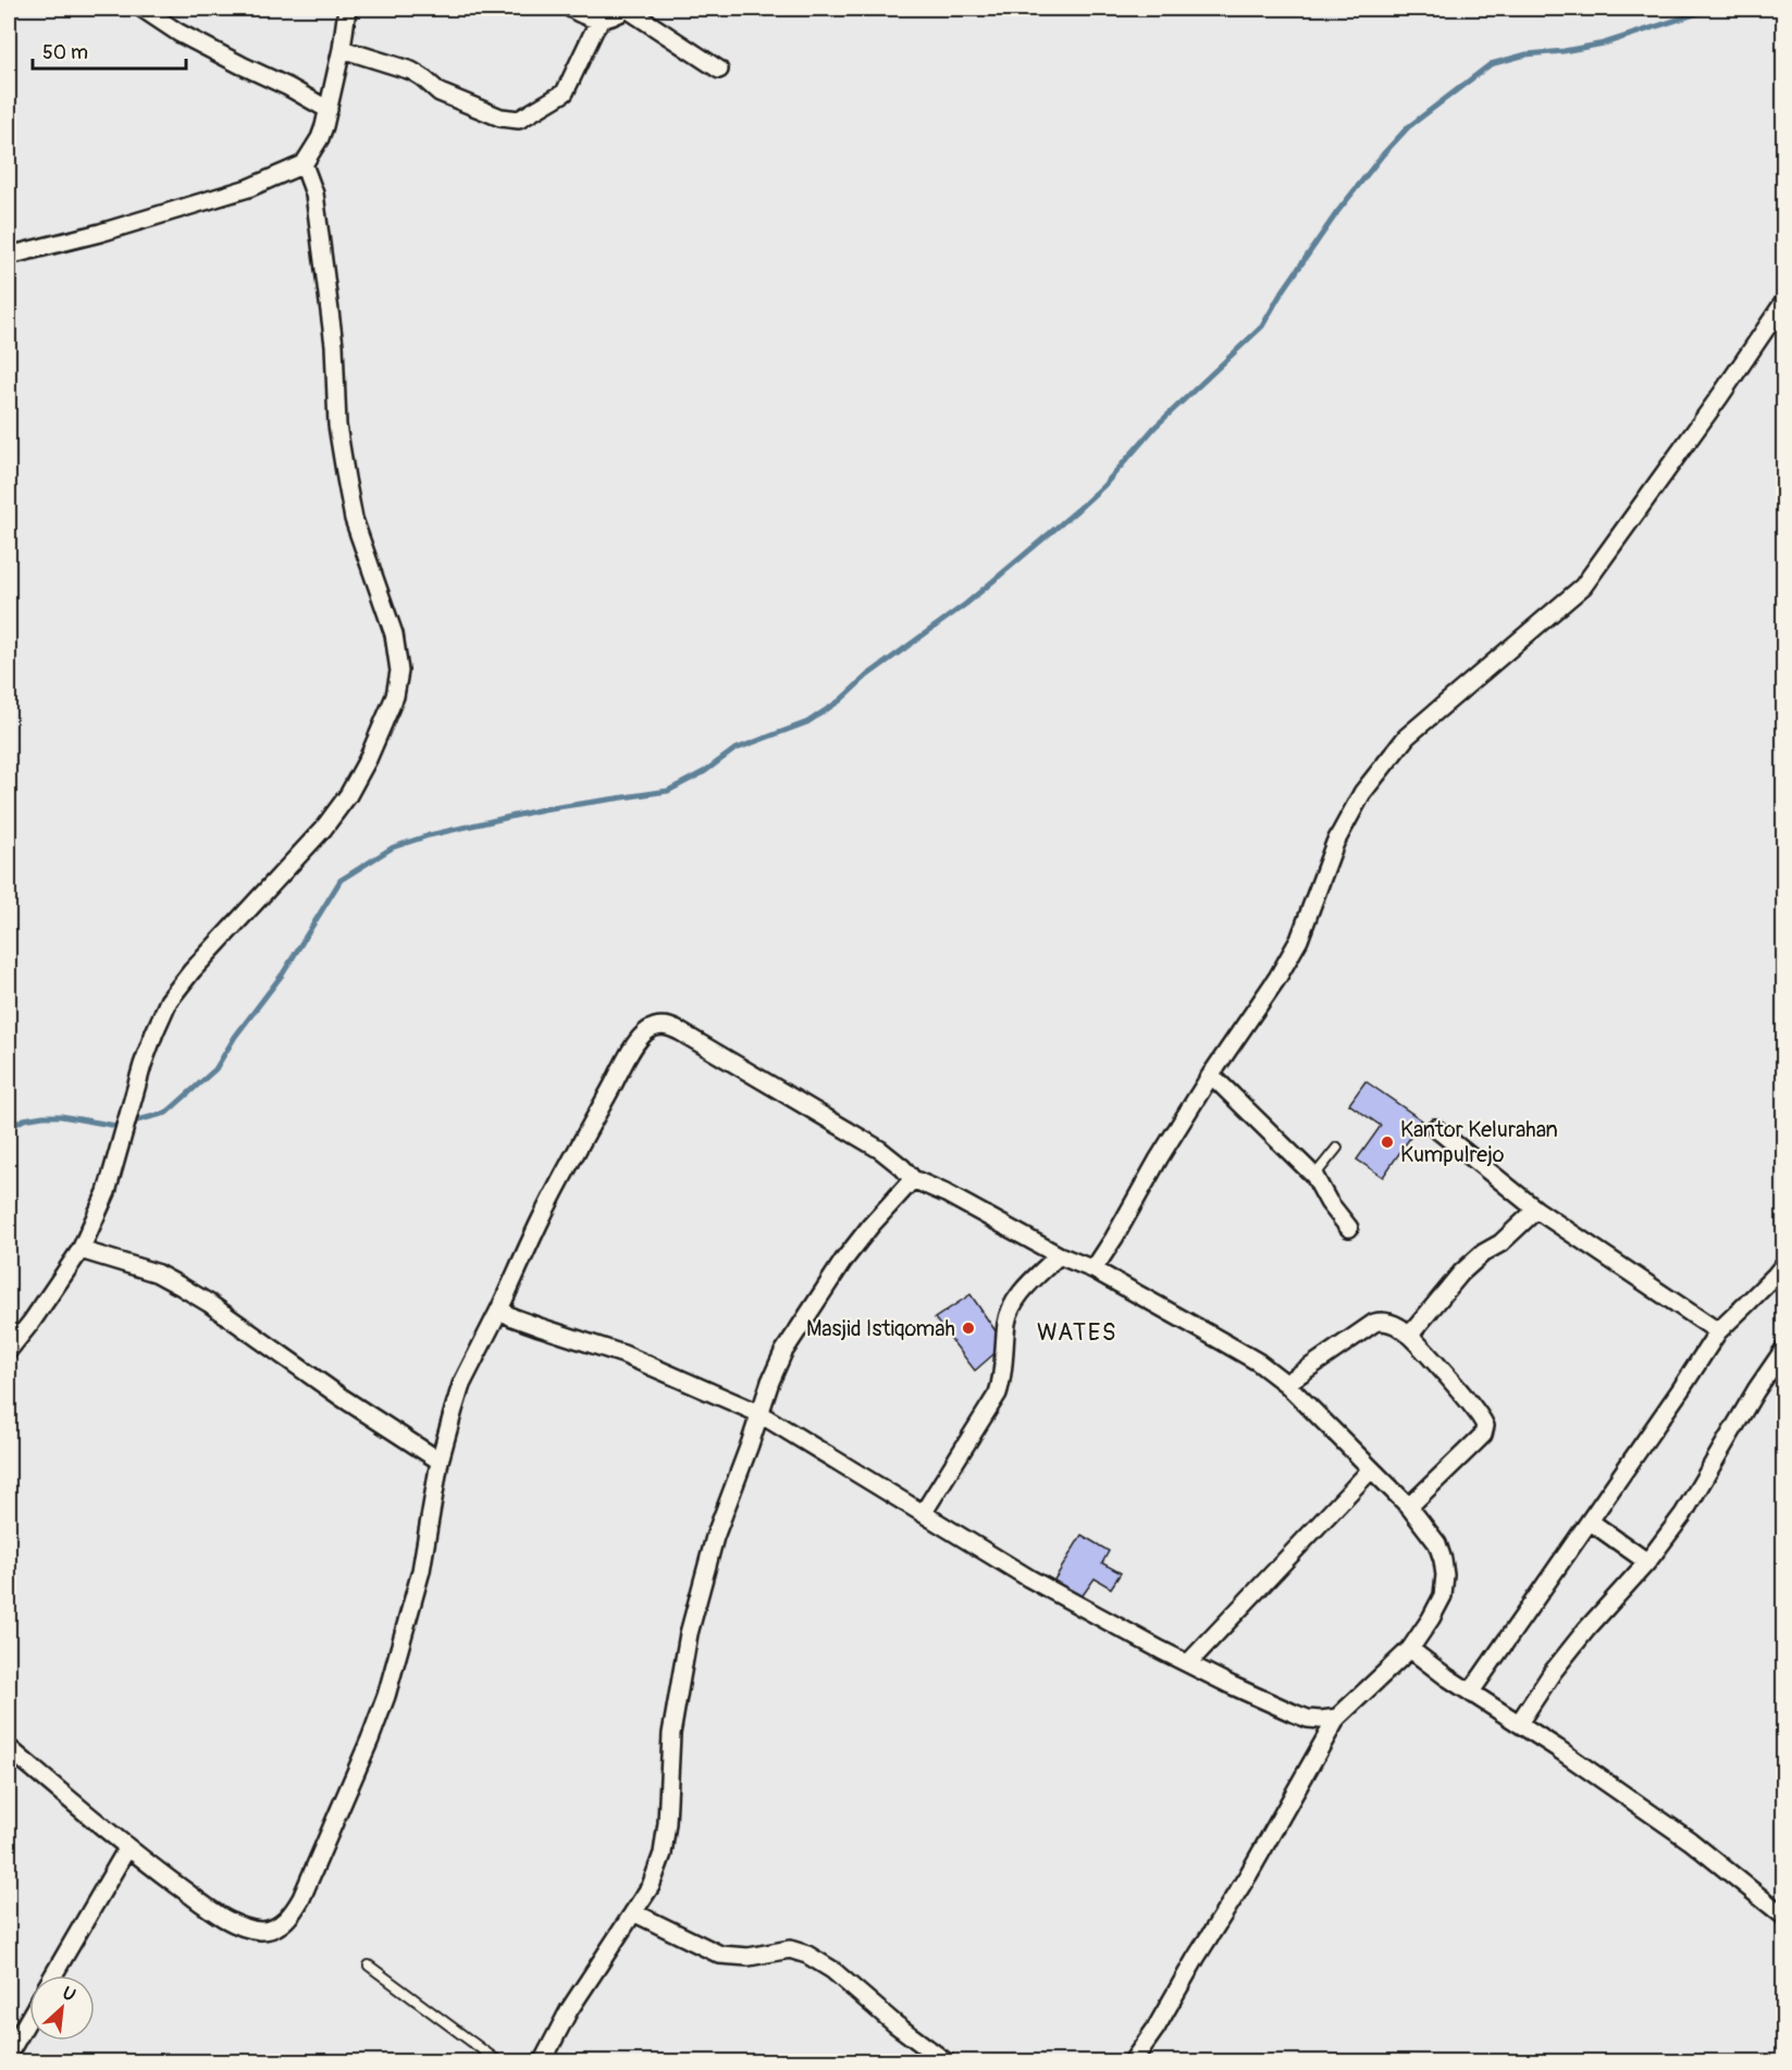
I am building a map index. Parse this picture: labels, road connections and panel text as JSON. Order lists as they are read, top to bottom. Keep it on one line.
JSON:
{"districts":["WATES"],"places":["Kantor Kelurahan Kumpulrejo","Masjid Istiqomah"],"scale_bar":"50 m","north":"top right"}
